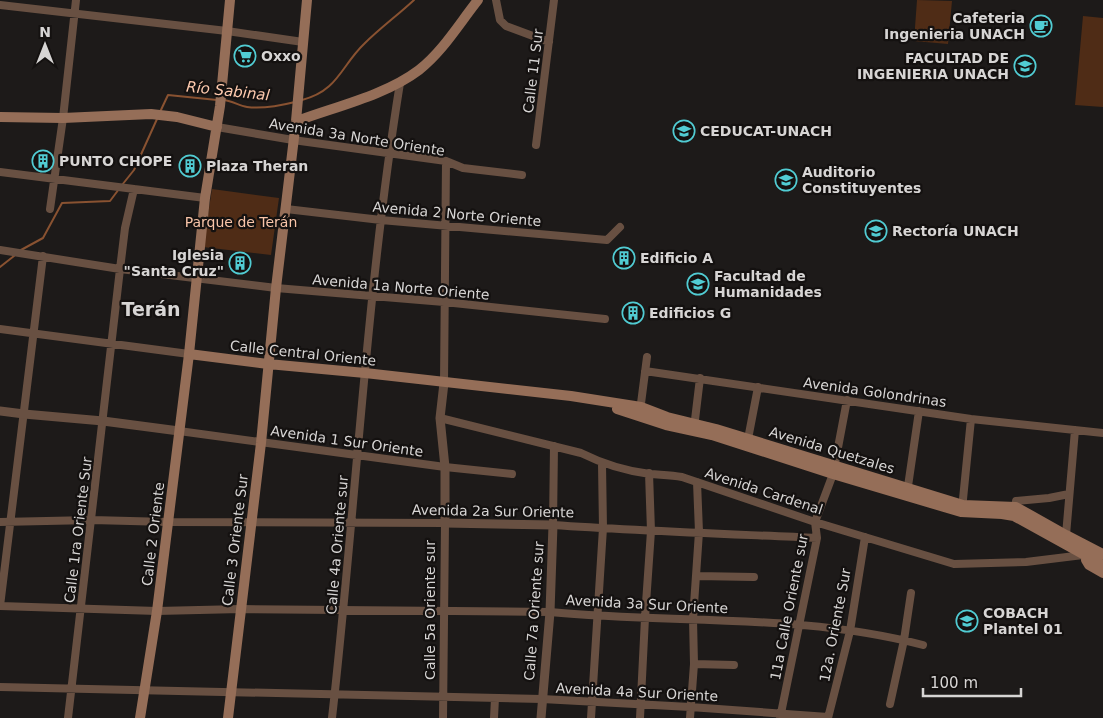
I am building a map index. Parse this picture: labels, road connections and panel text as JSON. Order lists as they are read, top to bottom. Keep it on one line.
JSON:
{"streets":{"main road":["Calle Central Oriente","Avenida Quetzales","Calle 2 Oriente","Calle 3 Oriente Sur"],"street":["Calle 11 Sur","Avenida 3a Norte Oriente","Avenida 2 Norte Oriente","Avenida 1a Norte Oriente","Avenida Golondrinas","Avenida 1 Sur Oriente","Avenida Cardenal","Avenida 2a Sur Oriente","Calle 1ra Oriente Sur","Calle 4a Oriente sur","Avenida 3a Sur Oriente","11a Calle Oriente sur","Calle 5a Oriente sur","Calle 7a Oriente sur","12a. Oriente Sur","Avenida 4a Sur Oriente"]},"crossings":[["Avenida 3a Norte Oriente","Calle 2 Oriente"],["Avenida 3a Norte Oriente","Calle 3 Oriente Sur"],["Avenida 3a Norte Oriente","Calle 4a Oriente sur"],["Avenida 2 Norte Oriente","Calle 3 Oriente Sur"],["Avenida 2 Norte Oriente","Calle 4a Oriente sur"],["Avenida 1a Norte Oriente","Calle 1ra Oriente Sur"],["Avenida 1a Norte Oriente","Calle 2 Oriente"],["Avenida 1a Norte Oriente","Calle 3 Oriente Sur"],["Avenida 1a Norte Oriente","Calle 4a Oriente sur"],["Calle Central Oriente","Avenida Quetzales"],["Calle Central Oriente","Calle 1ra Oriente Sur"],["Calle Central Oriente","Calle 2 Oriente"],["Calle Central Oriente","Calle 3 Oriente Sur"],["Calle Central Oriente","Calle 4a Oriente sur"],["Calle Central Oriente","Calle 5a Oriente sur"],["Avenida Golondrinas","11a Calle Oriente sur"],["Avenida 1 Sur Oriente","Calle 2 Oriente"],["Avenida 1 Sur Oriente","Calle 3 Oriente Sur"],["Avenida 1 Sur Oriente","Calle 4a Oriente sur"],["Avenida 1 Sur Oriente","Calle 5a Oriente sur"],["Avenida Quetzales","11a Calle Oriente sur"],["Avenida Cardenal","11a Calle Oriente sur"],["Avenida Cardenal","Calle 5a Oriente sur"],["Avenida Cardenal","Calle 7a Oriente sur"],["Avenida Cardenal","12a. Oriente Sur"],["Avenida 2a Sur Oriente","Calle 1ra Oriente Sur"],["Avenida 2a Sur Oriente","Calle 2 Oriente"],["Avenida 2a Sur Oriente","Calle 3 Oriente Sur"],["Avenida 2a Sur Oriente","Calle 4a Oriente sur"],["Avenida 2a Sur Oriente","11a Calle Oriente sur"],["Avenida 2a Sur Oriente","Calle 5a Oriente sur"],["Avenida 2a Sur Oriente","Calle 7a Oriente sur"],["Calle 1ra Oriente Sur","Avenida 3a Sur Oriente"],["Calle 1ra Oriente Sur","Avenida 4a Sur Oriente"],["Calle 2 Oriente","Avenida 3a Sur Oriente"],["Calle 2 Oriente","Avenida 4a Sur Oriente"],["Calle 3 Oriente Sur","Avenida 3a Sur Oriente"],["Calle 3 Oriente Sur","Avenida 4a Sur Oriente"],["Calle 4a Oriente sur","Avenida 3a Sur Oriente"],["Calle 4a Oriente sur","Avenida 4a Sur Oriente"],["Avenida 3a Sur Oriente","11a Calle Oriente sur"],["Avenida 3a Sur Oriente","Calle 5a Oriente sur"],["Avenida 3a Sur Oriente","Calle 7a Oriente sur"],["Avenida 3a Sur Oriente","12a. Oriente Sur"],["11a Calle Oriente sur","Avenida 4a Sur Oriente"],["Calle 5a Oriente sur","Avenida 4a Sur Oriente"],["Calle 7a Oriente sur","Avenida 4a Sur Oriente"],["12a. Oriente Sur","Avenida 4a Sur Oriente"]],"districts":["Terán"],"water":["Río Sabinal"],"parks":["Parque de Terán"],"places":{"cafe":["Cafeteria Ingenieria UNACH"],"supermarket":["Oxxo"],"school or university":["FACULTAD DE INGENIERIA UNACH","CEDUCAT-UNACH","Auditorio Constituyentes","Rectoría UNACH","Facultad de Humanidades","COBACH Plantel 01"],"building":["PUNTO CHOPE","Plaza Theran","Edificio A","Iglesia \"Santa Cruz\"","Edificios G"]},"scale_bar":"100 m","north":"top"}
